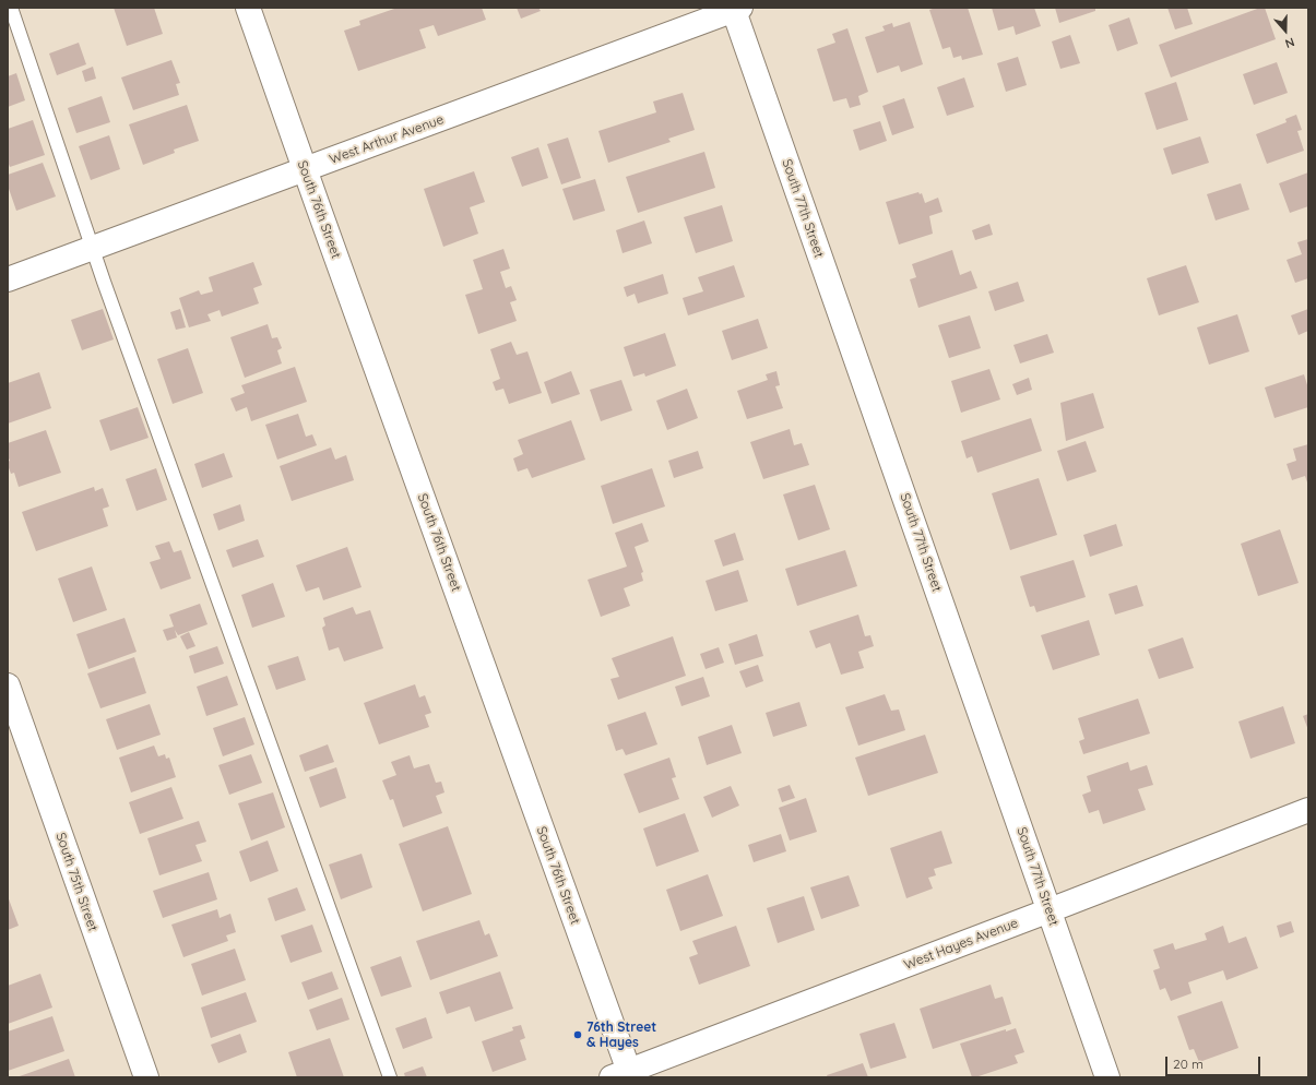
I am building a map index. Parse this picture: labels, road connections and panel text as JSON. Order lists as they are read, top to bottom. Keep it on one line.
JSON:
{"streets":{"street":["West Arthur Avenue","South 77th Street","South 76th Street","South 75th Street","West Hayes Avenue"]},"crossings":[["West Arthur Avenue","South 77th Street"],["West Arthur Avenue","South 76th Street"],["South 77th Street","West Hayes Avenue"],["South 76th Street","West Hayes Avenue"]],"places":["76th Street & Hayes"],"scale_bar":"20 m","north":"bottom"}
